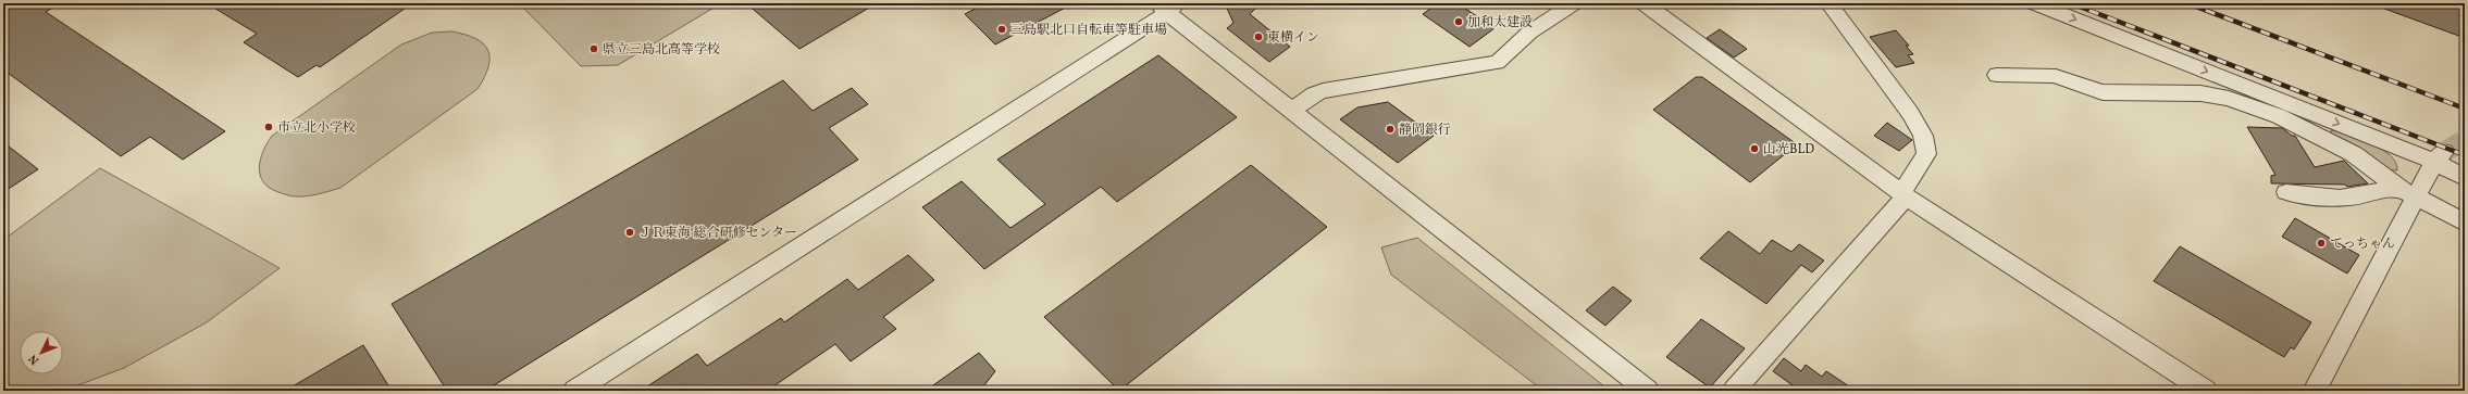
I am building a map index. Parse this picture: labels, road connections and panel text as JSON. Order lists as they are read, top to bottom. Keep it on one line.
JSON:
{"places":["加和太建設","三島駅北口自転車等駐車場","東横イン","県立三島北高等学校","市立北小学校","静岡銀行","山光BLD","ＪＲ東海 総合研修センター","てっちゃん"],"north":"bottom left"}
